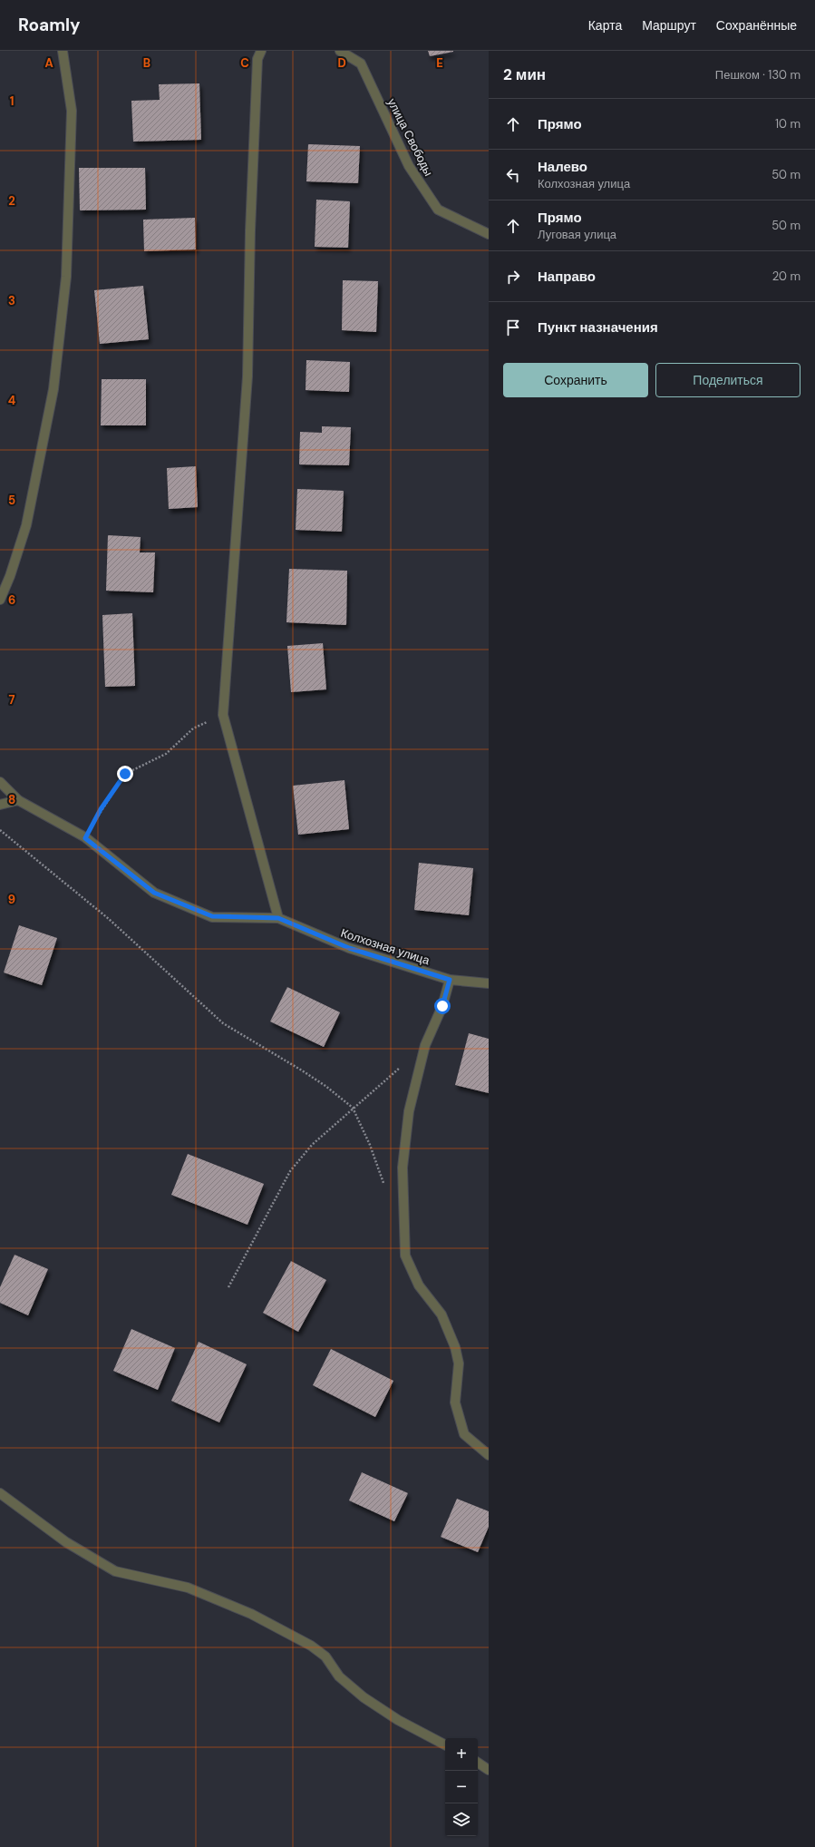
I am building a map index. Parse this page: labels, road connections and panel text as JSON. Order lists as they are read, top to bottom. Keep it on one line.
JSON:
{"streets":{"street":["улица Свободы","Колхозная улица"]},"page":{"header":"Roamly","nav":["Карта","Маршрут","Сохранённые"],"heading":["2 мин","Пешком · 130 m"],"list":[["Прямо","10 m"],["Налево","Колхозная улица","50 m"],["Прямо","Луговая улица","50 m"],["Направо","20 m"],"Пункт назначения"],"buttons":["Сохранить","Поделиться"],"map_buttons":["+","−"]},"grid":{"columns":["A","B","C","D","E"],"rows":["1","2","3","4","5","6","7","8","9"]}}
